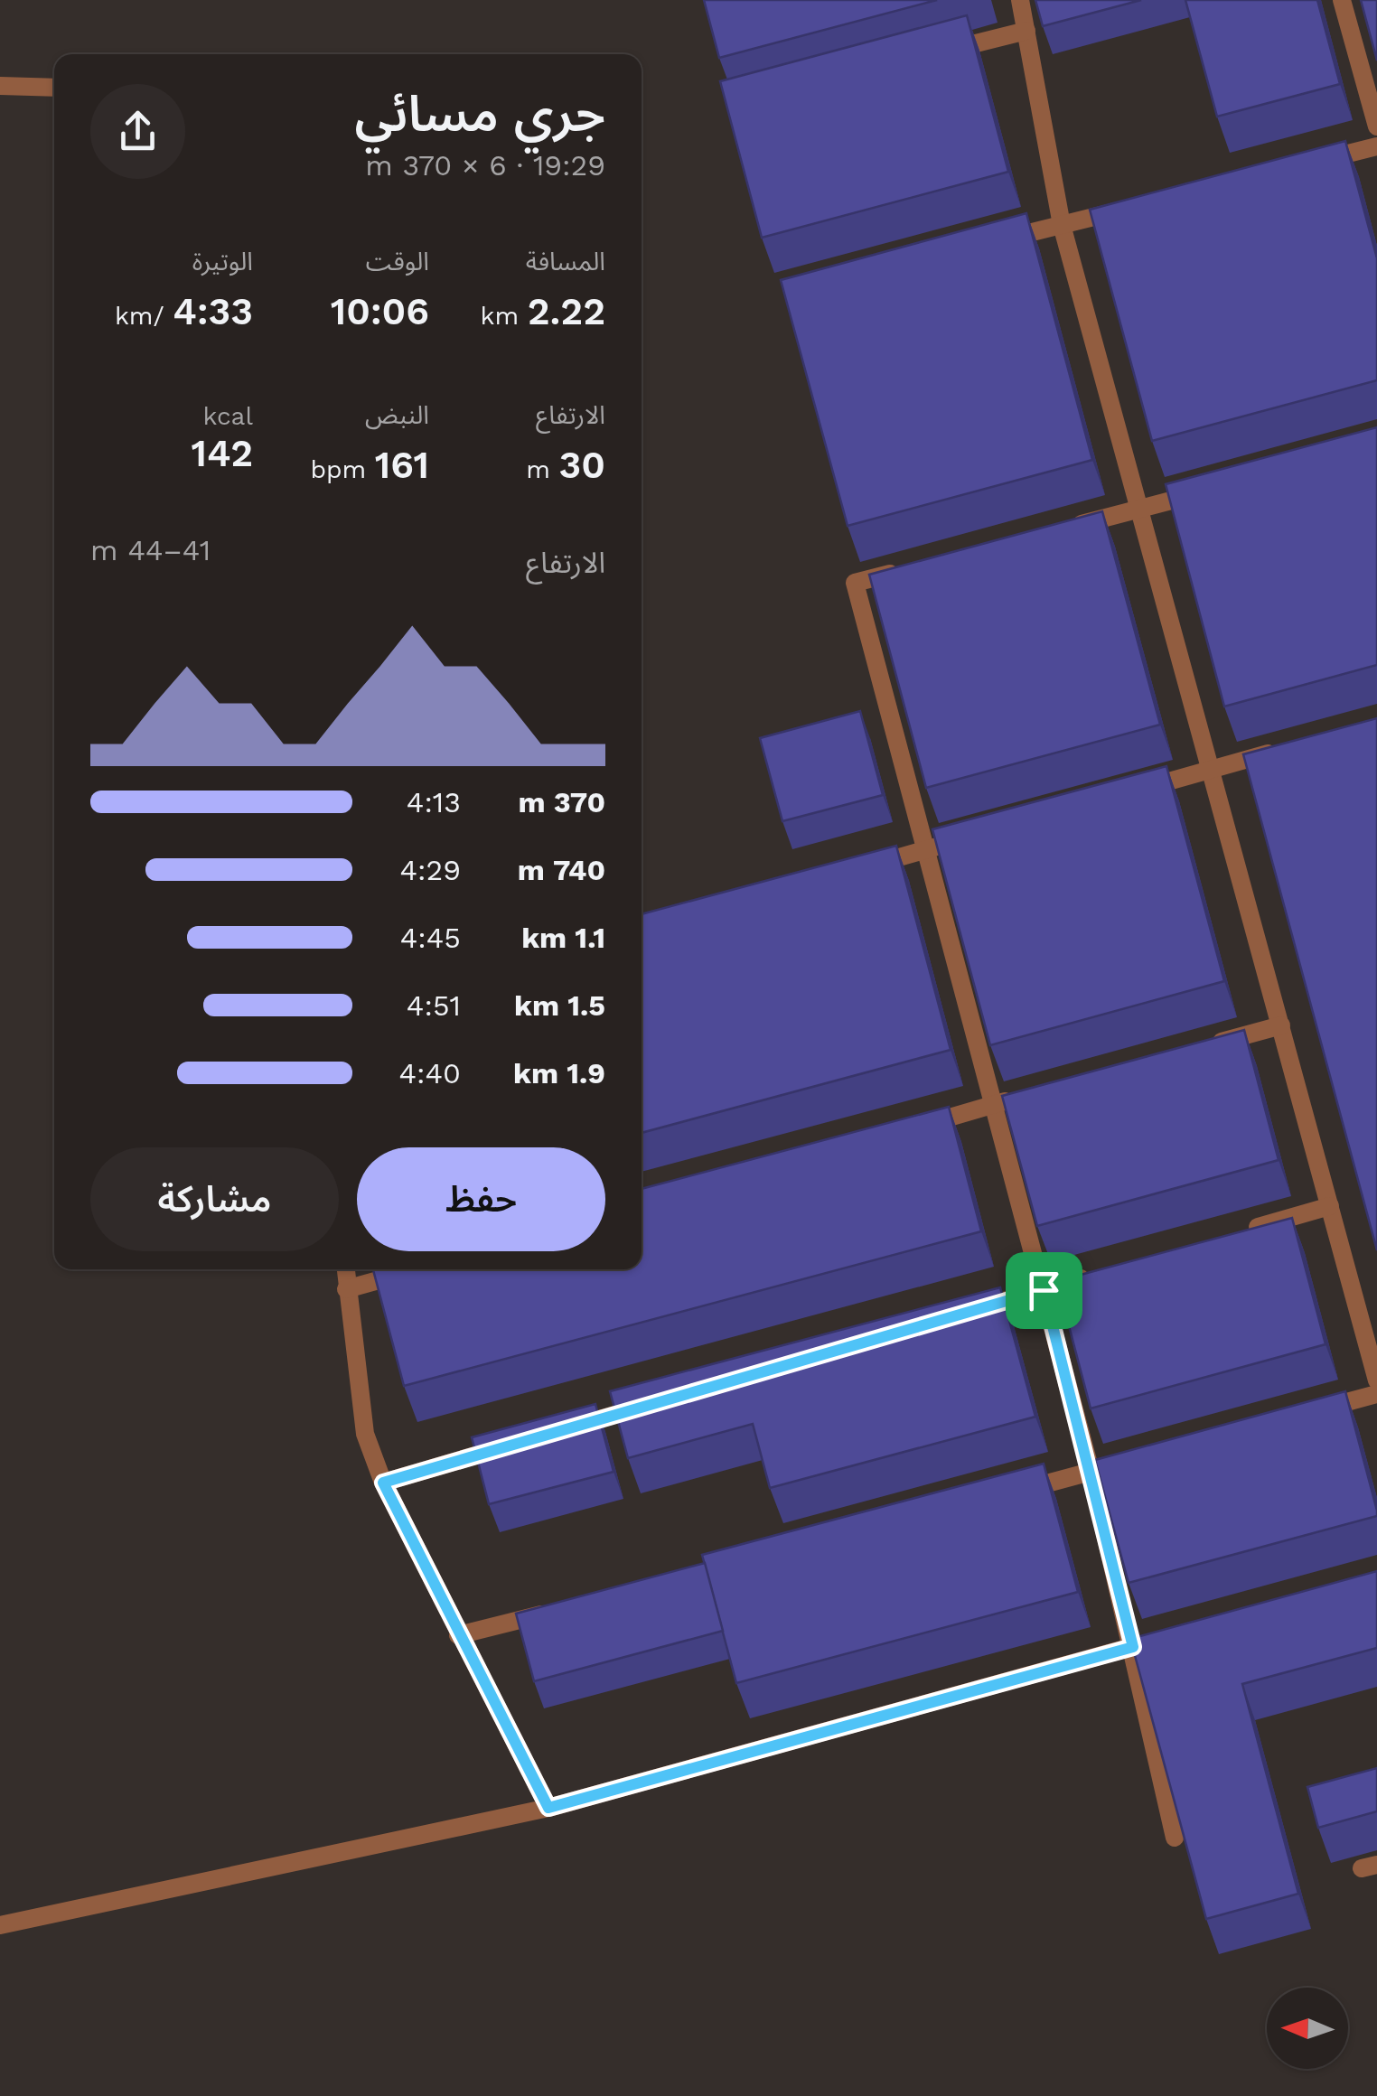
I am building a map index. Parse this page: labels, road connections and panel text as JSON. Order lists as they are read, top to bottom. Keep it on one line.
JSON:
{"north":"left","page":{"heading":["جري مسائي","19:29 · 6 × 370 m"],"stats":[["المسافة","2.22 km"],["الوقت","10:06"],["الوتيرة","4:33 /km"],["الارتفاع","30 m"],["النبض","161 bpm"],["kcal","142"]],"chart":["الارتفاع","41–44 m"],"list":[{"name":"370 m","note":"4:13"},{"name":"740 m","note":"4:29"},{"name":"1.1 km","note":"4:45"},{"name":"1.5 km","note":"4:51"},{"name":"1.9 km","note":"4:40"}],"buttons":["حفظ","مشاركة"]}}
